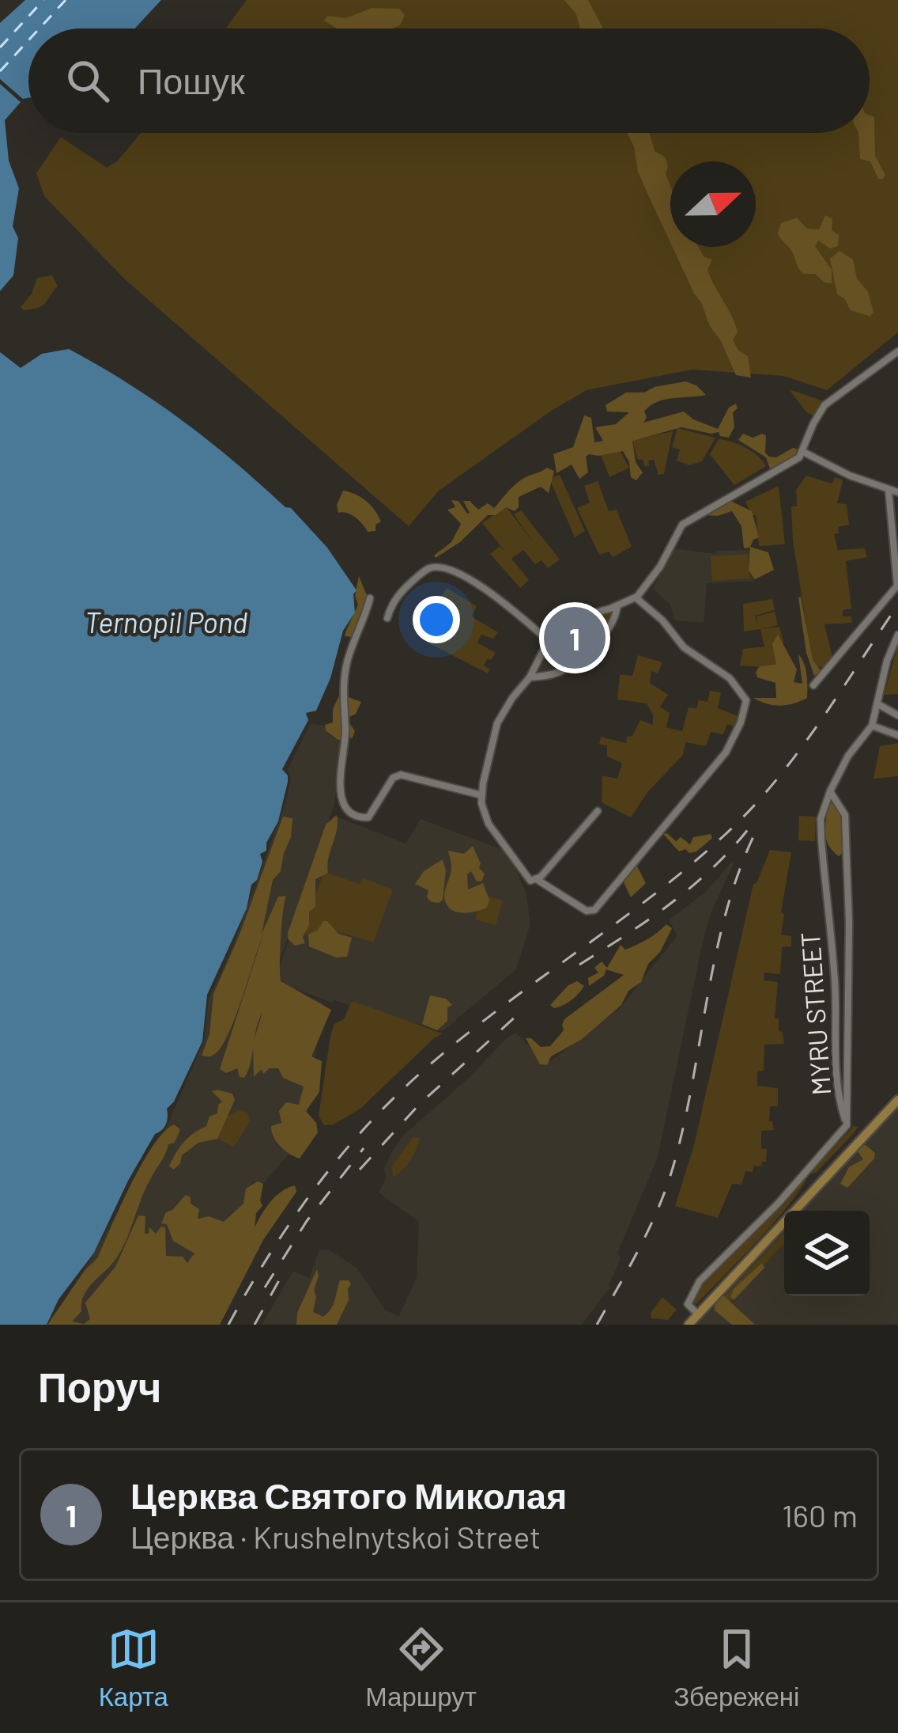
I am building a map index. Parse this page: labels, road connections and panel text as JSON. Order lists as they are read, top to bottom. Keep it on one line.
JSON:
{"streets":{"street":["MYRU STREET"]},"water":["Ternopil Pond"],"north":"right","page":{"search":"Пошук","pins":"1","heading":"Поруч","list":[{"mark":"1","name":"Церква Святого Миколая","note":"Церква · Krushelnytskoi Street","value":"160 m"}],"nav":["Карта","Маршрут","Збережені"]}}
